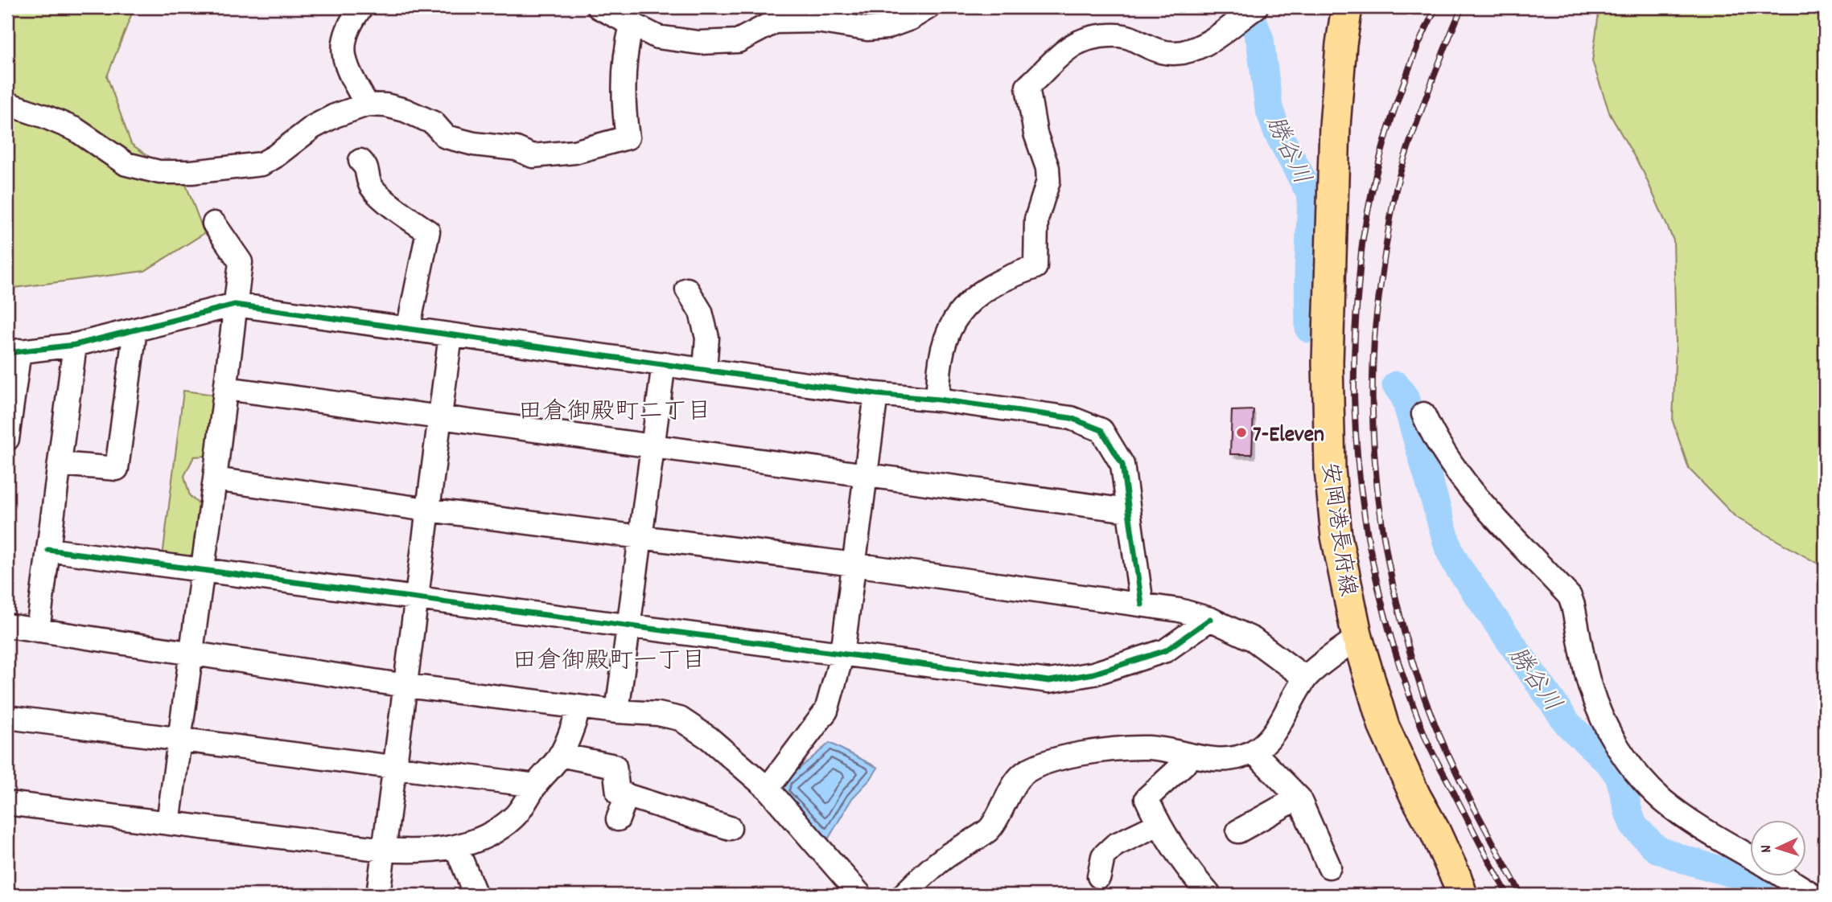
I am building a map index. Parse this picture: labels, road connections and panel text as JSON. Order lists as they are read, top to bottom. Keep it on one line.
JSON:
{"streets":{"main road":["安岡港長府線"]},"districts":["田倉御殿町二丁目","田倉御殿町一丁目"],"water":["勝谷川"],"places":["7-Eleven"],"north":"left"}
